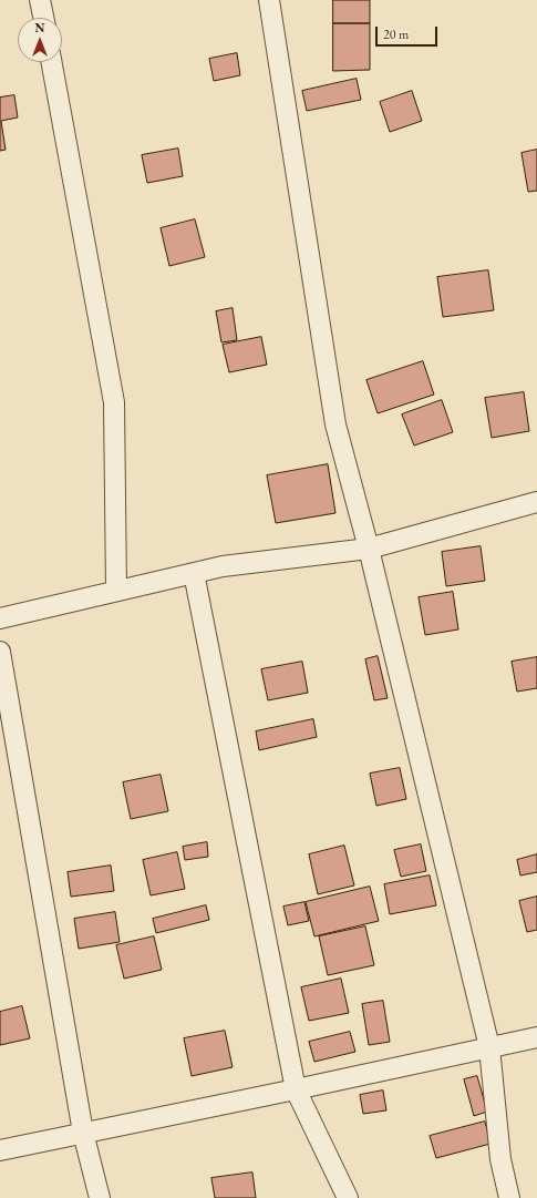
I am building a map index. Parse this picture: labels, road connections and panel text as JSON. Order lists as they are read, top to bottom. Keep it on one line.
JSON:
{"scale_bar":"20 m","north":"top"}
